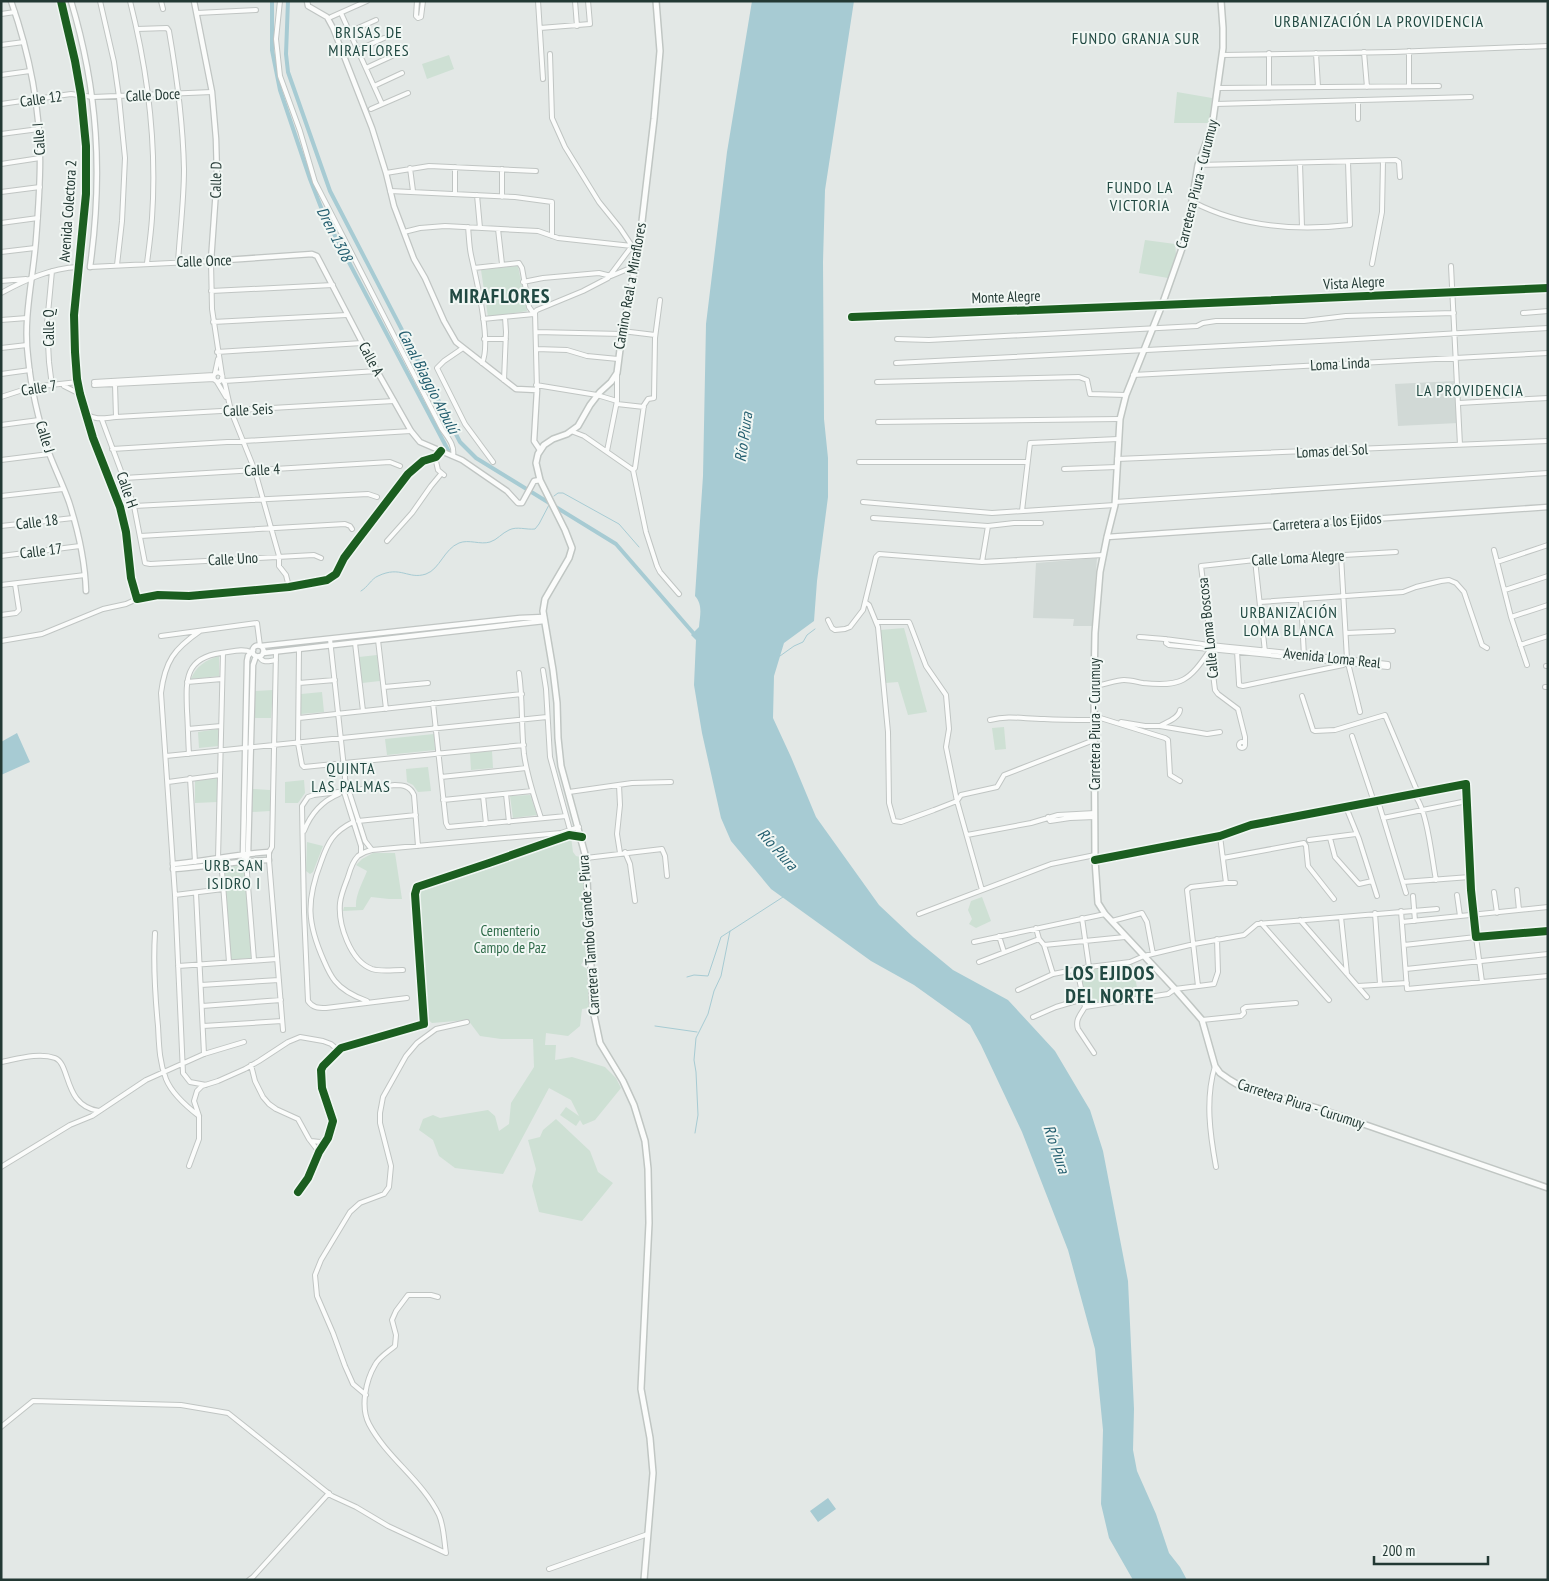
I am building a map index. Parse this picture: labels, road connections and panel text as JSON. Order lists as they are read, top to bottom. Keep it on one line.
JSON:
{"streets":{"main road":["Carretera Piura - Curumuy","Camino Real a Miraflores","Carretera Tambo Grande - Piura"],"street":["Calle Doce","Calle 12","Calle I","Calle D","Avenida Colectora 2","Calle Once","Vista Alegre","Monte Alegre","Calle Q","Calle A","Loma Linda","Calle 7","Calle Seis","Calle J","Lomas del Sol","Calle 4","Calle H","Calle 18","Carretera a los Ejidos","Calle 17","Calle Loma Alegre","Calle Uno","Calle Loma Boscosa","Avenida Loma Real"]},"crossings":[["Calle Doce","Calle 12"],["Calle Doce","Calle D"],["Calle Doce","Avenida Colectora 2"],["Calle 12","Calle I"],["Calle 12","Avenida Colectora 2"],["Calle I","Calle J"],["Calle D","Calle Once"],["Calle D","Calle Seis"],["Calle D","Calle 4"],["Calle D","Calle Uno"],["Carretera Piura - Curumuy","Vista Alegre"],["Carretera Piura - Curumuy","Monte Alegre"],["Carretera Piura - Curumuy","Loma Linda"],["Carretera Piura - Curumuy","Lomas del Sol"],["Carretera Piura - Curumuy","Carretera a los Ejidos"],["Avenida Colectora 2","Calle Once"],["Avenida Colectora 2","Calle 7"],["Calle Once","Calle A"],["Vista Alegre","Monte Alegre"],["Calle Q","Calle 7"],["Calle A","Calle Seis"],["Calle A","Carretera Tambo Grande - Piura"],["Calle 7","Calle J"],["Calle Seis","Calle H"],["Calle J","Calle 18"],["Calle J","Calle 17"],["Calle 4","Calle H"],["Calle H","Calle Uno"],["Calle Loma Alegre","Calle Loma Boscosa"],["Calle Loma Boscosa","Avenida Loma Real"]],"districts":["URBANIZACIÓN LA PROVIDENCIA","BRISAS DE MIRAFLORES","FUNDO GRANJA SUR","FUNDO LA VICTORIA","MIRAFLORES","LA PROVIDENCIA","URBANIZACIÓN LOMA BLANCA","QUINTA LAS PALMAS","URB. SAN ISIDRO I","LOS EJIDOS DEL NORTE"],"water":["Dren 1308","Canal Biaggio Arbulú","Río Piura"],"parks":["Cementerio Campo de Paz"],"scale_bar":"200 m"}
